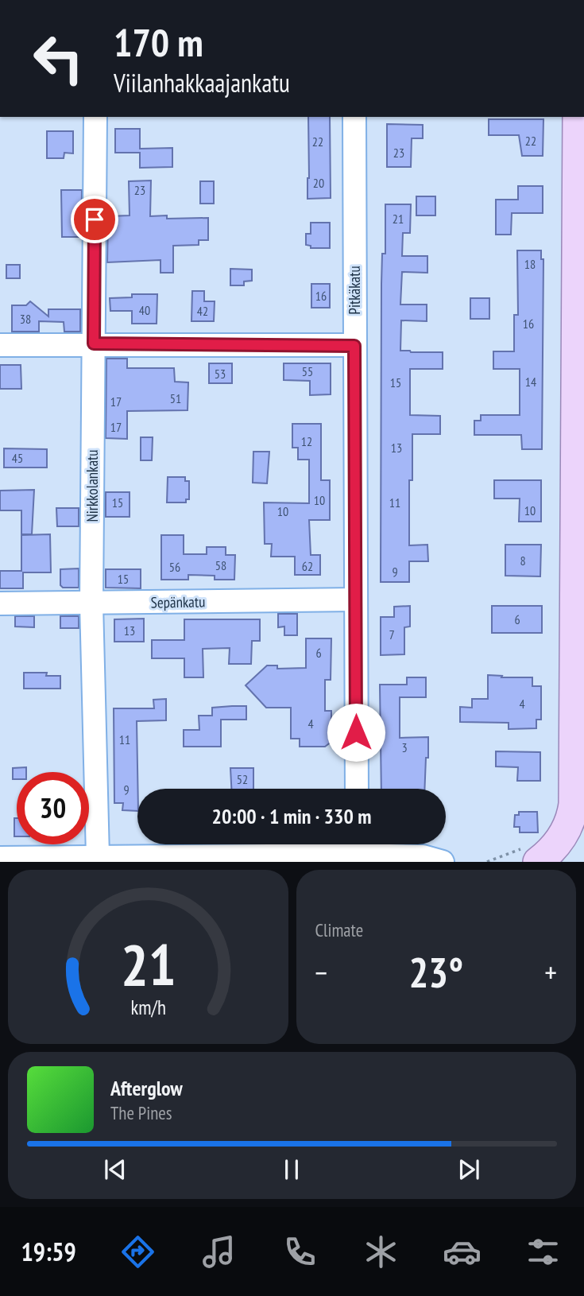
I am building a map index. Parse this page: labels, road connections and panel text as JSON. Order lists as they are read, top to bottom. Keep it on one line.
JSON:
{"streets":{"street":["Pitkäkatu","Nirkkolankatu","Sepänkatu"]},"crossings":[["Pitkäkatu","Sepänkatu"],["Nirkkolankatu","Sepänkatu"]],"house_numbers":["22","22","23","20","23","21","18","16","40","42","38","16","55","53","14","15","51","17","17","12","13","45","10","15","11","10","10","8","58","62","56","9","15","6","13","7","6","4","4","11","3","52","9"],"page":{"turn":["170 m","Viilanhakkaajankatu"],"limit":"30","trip":"20:00 · 1 min · 330 m","tile":"Climate","heat":["−","23°","+"],"song":["Afterglow","The Pines"],"tabs":"19:59","gauge":["21","km/h"]}}
